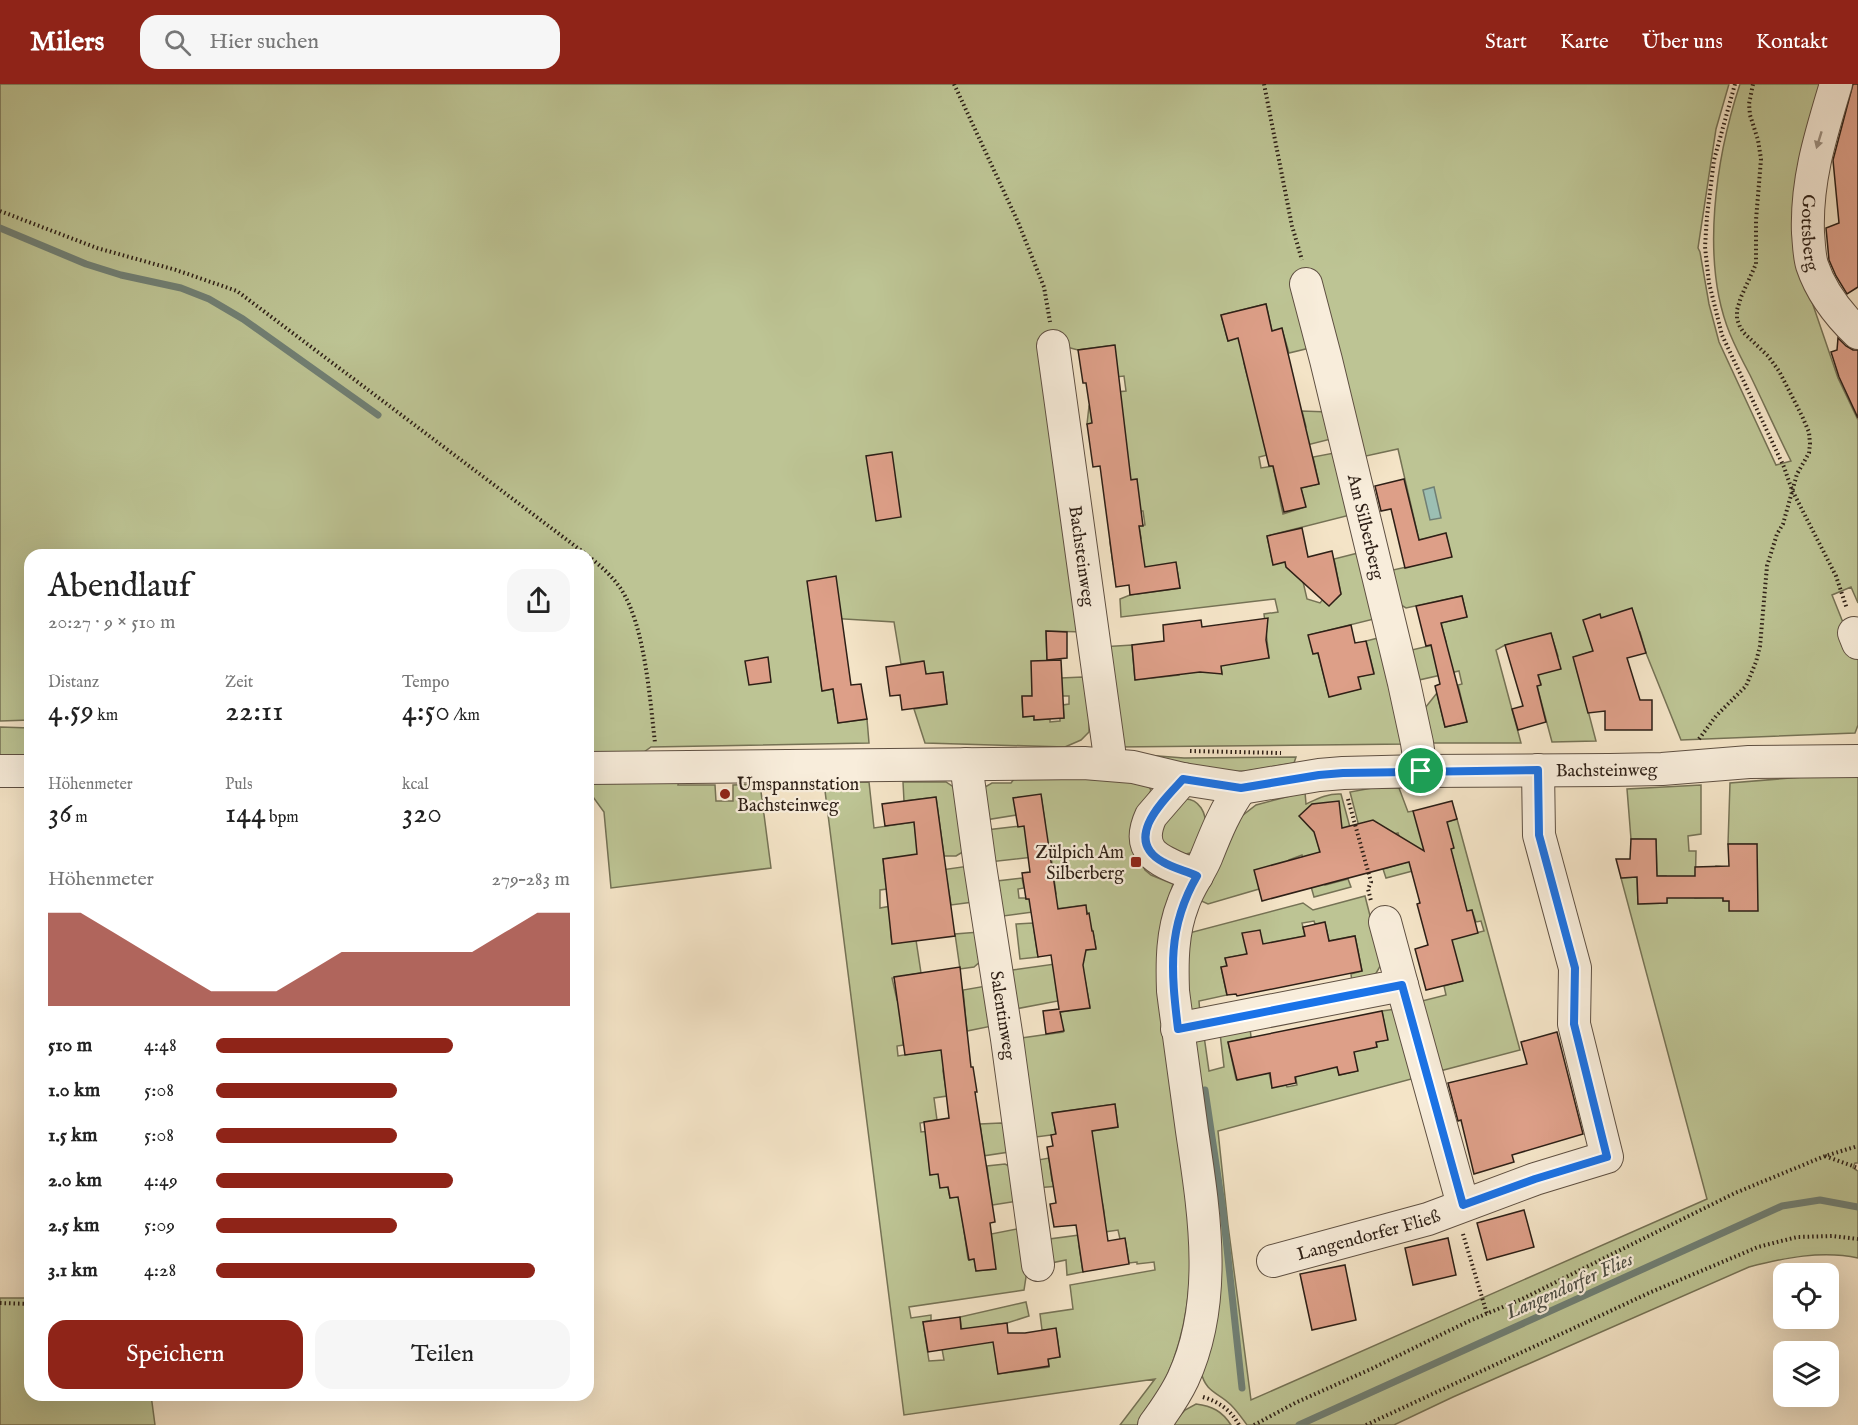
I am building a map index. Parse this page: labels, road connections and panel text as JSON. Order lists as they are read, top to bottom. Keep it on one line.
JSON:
{"streets":{"street":["Gottsberg","Am Silberberg","Bachsteinweg","Salentinweg","Langendorfer Fließ"]},"crossings":[["Am Silberberg","Bachsteinweg"],["Bachsteinweg","Salentinweg"],["Bachsteinweg","Langendorfer Fließ"]],"one_way":["Gottsberg"],"water":["Langendorfer Flies"],"places":{"other":["Umspannstation Bachsteinweg"],"transit":["Zülpich Am Silberberg"]},"page":{"header":"Milers","search":"Hier suchen","nav":["Start","Karte","Über uns","Kontakt"],"heading":["Abendlauf","20:27 · 9 × 510 m"],"stats":[["Distanz","4.59 km"],["Zeit","22:11"],["Tempo","4:50 /km"],["Höhenmeter","36 m"],["Puls","144 bpm"],["kcal","320"]],"chart":["Höhenmeter","279–283 m"],"list":[{"name":"510 m","note":"4:48"},{"name":"1.0 km","note":"5:08"},{"name":"1.5 km","note":"5:08"},{"name":"2.0 km","note":"4:49"},{"name":"2.5 km","note":"5:09"},{"name":"3.1 km","note":"4:28"}],"buttons":["Speichern","Teilen"]}}
